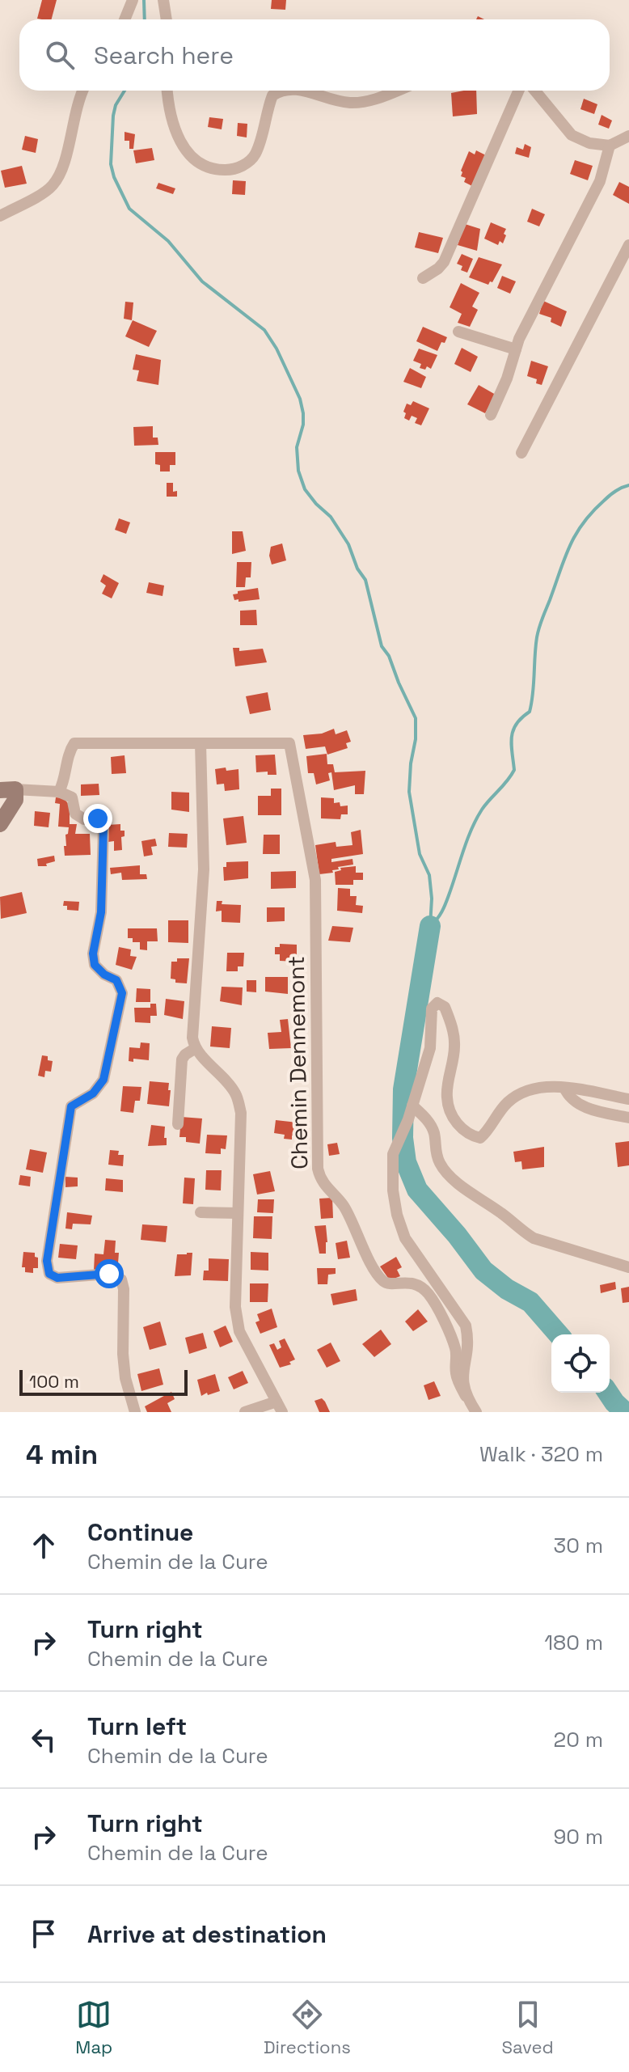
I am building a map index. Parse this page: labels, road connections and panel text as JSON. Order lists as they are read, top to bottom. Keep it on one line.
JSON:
{"streets":{"street":["Chemin Dennemont"]},"scale_bar":"100 m","page":{"search":"Search here","scale":"100 m","heading":["4 min","Walk · 320 m"],"list":[["Continue","Chemin de la Cure","30 m"],["Turn right","Chemin de la Cure","180 m"],["Turn left","Chemin de la Cure","20 m"],["Turn right","Chemin de la Cure","90 m"],"Arrive at destination"],"nav":["Map","Directions","Saved"]}}
